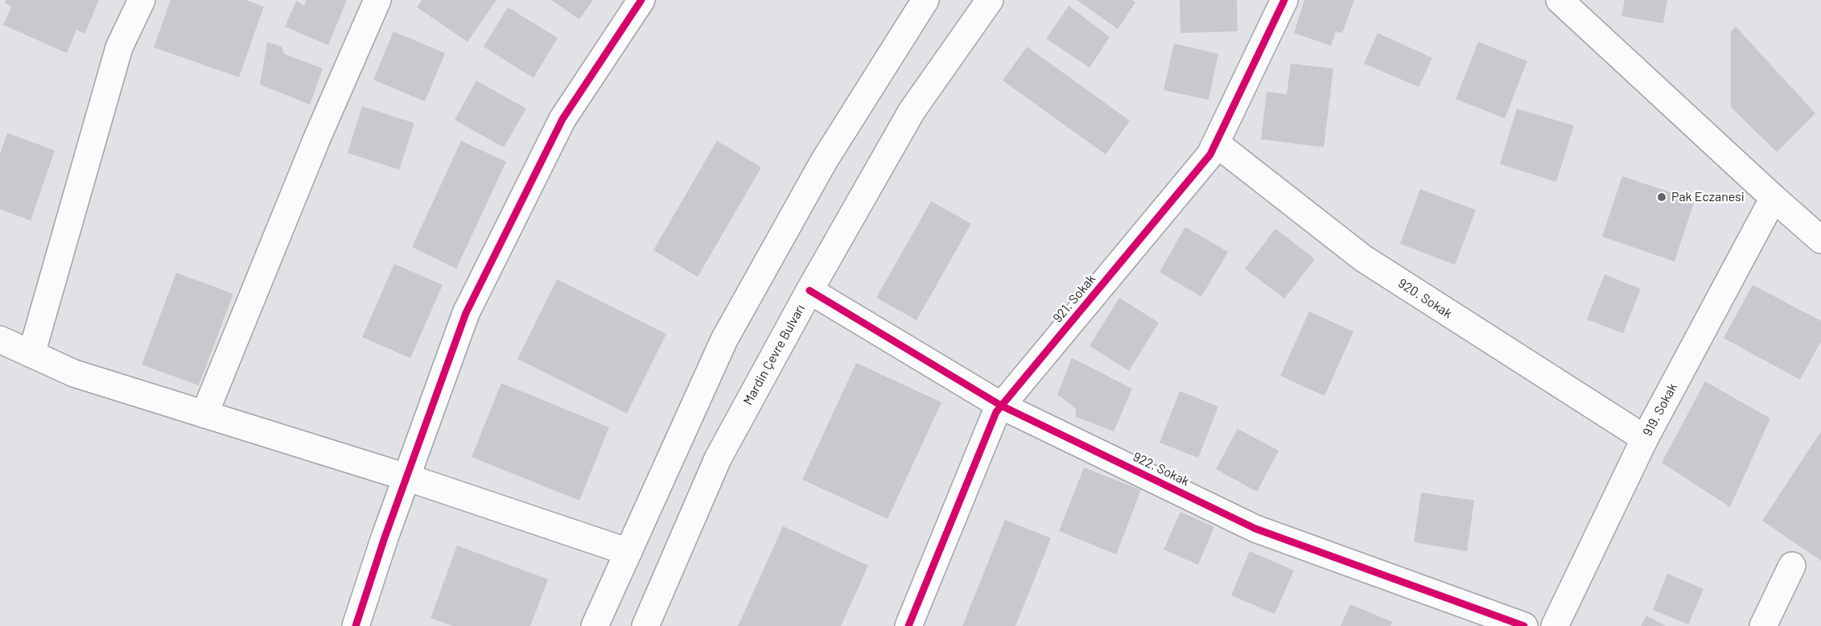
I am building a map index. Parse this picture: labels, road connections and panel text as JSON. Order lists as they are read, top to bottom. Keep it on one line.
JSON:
{"streets":{"street":["921. Sokak","920. Sokak","Mardin Çevre Bulvarı","919. Sokak","922. Sokak"]},"crossings":[["921. Sokak","920. Sokak"],["921. Sokak","922. Sokak"],["920. Sokak","919. Sokak"],["Mardin Çevre Bulvarı","922. Sokak"]],"places":["Pak Eczanesi"]}
